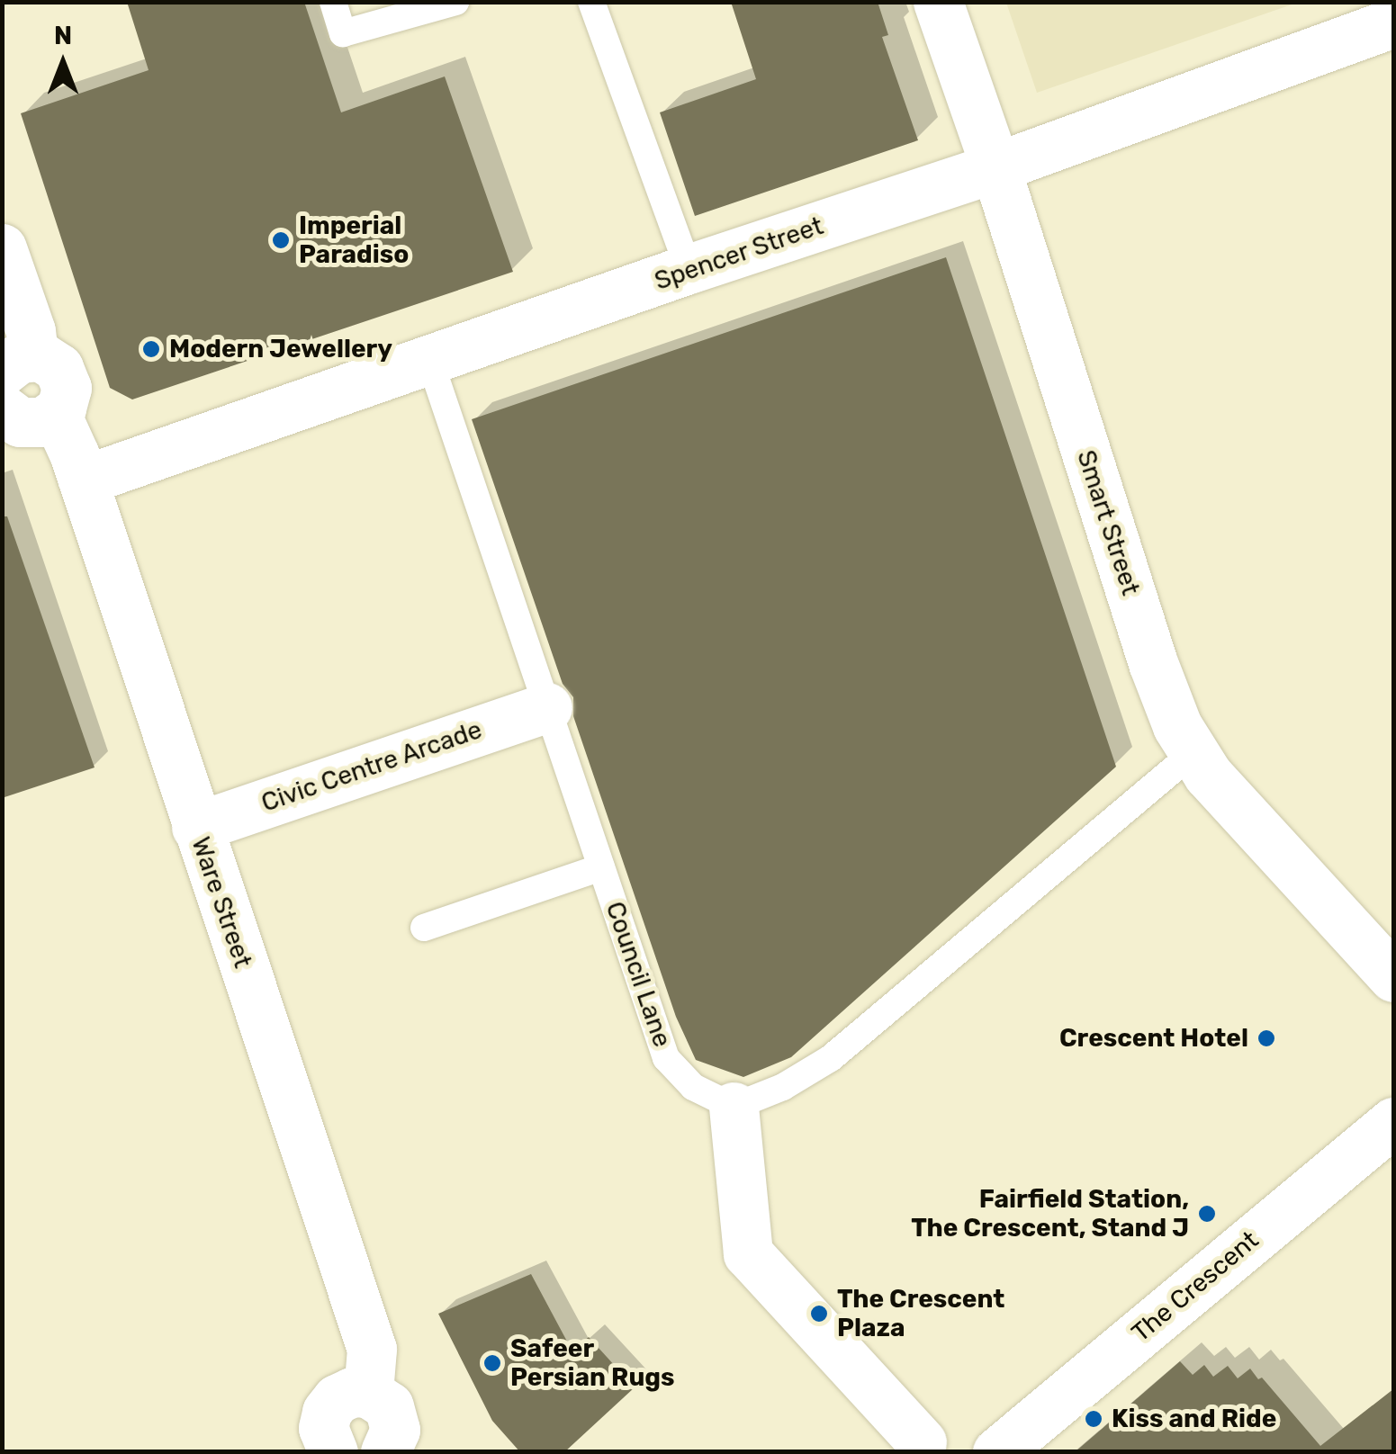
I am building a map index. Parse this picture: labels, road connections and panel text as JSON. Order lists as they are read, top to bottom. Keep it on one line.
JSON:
{"streets":{"street":["Spencer Street","Smart Street","Civic Centre Arcade","Ware Street","The Crescent"],"lane":["Council Lane"]},"crossings":[["Spencer Street","Smart Street"],["Spencer Street","Ware Street"],["Spencer Street","Council Lane"],["Civic Centre Arcade","Ware Street"],["Civic Centre Arcade","Council Lane"]],"places":["Imperial Paradiso","Modern Jewellery","Crescent Hotel","Fairfield Station, The Crescent, Stand J","The Crescent Plaza","Safeer Persian Rugs","Kiss and Ride"],"north":"top"}
